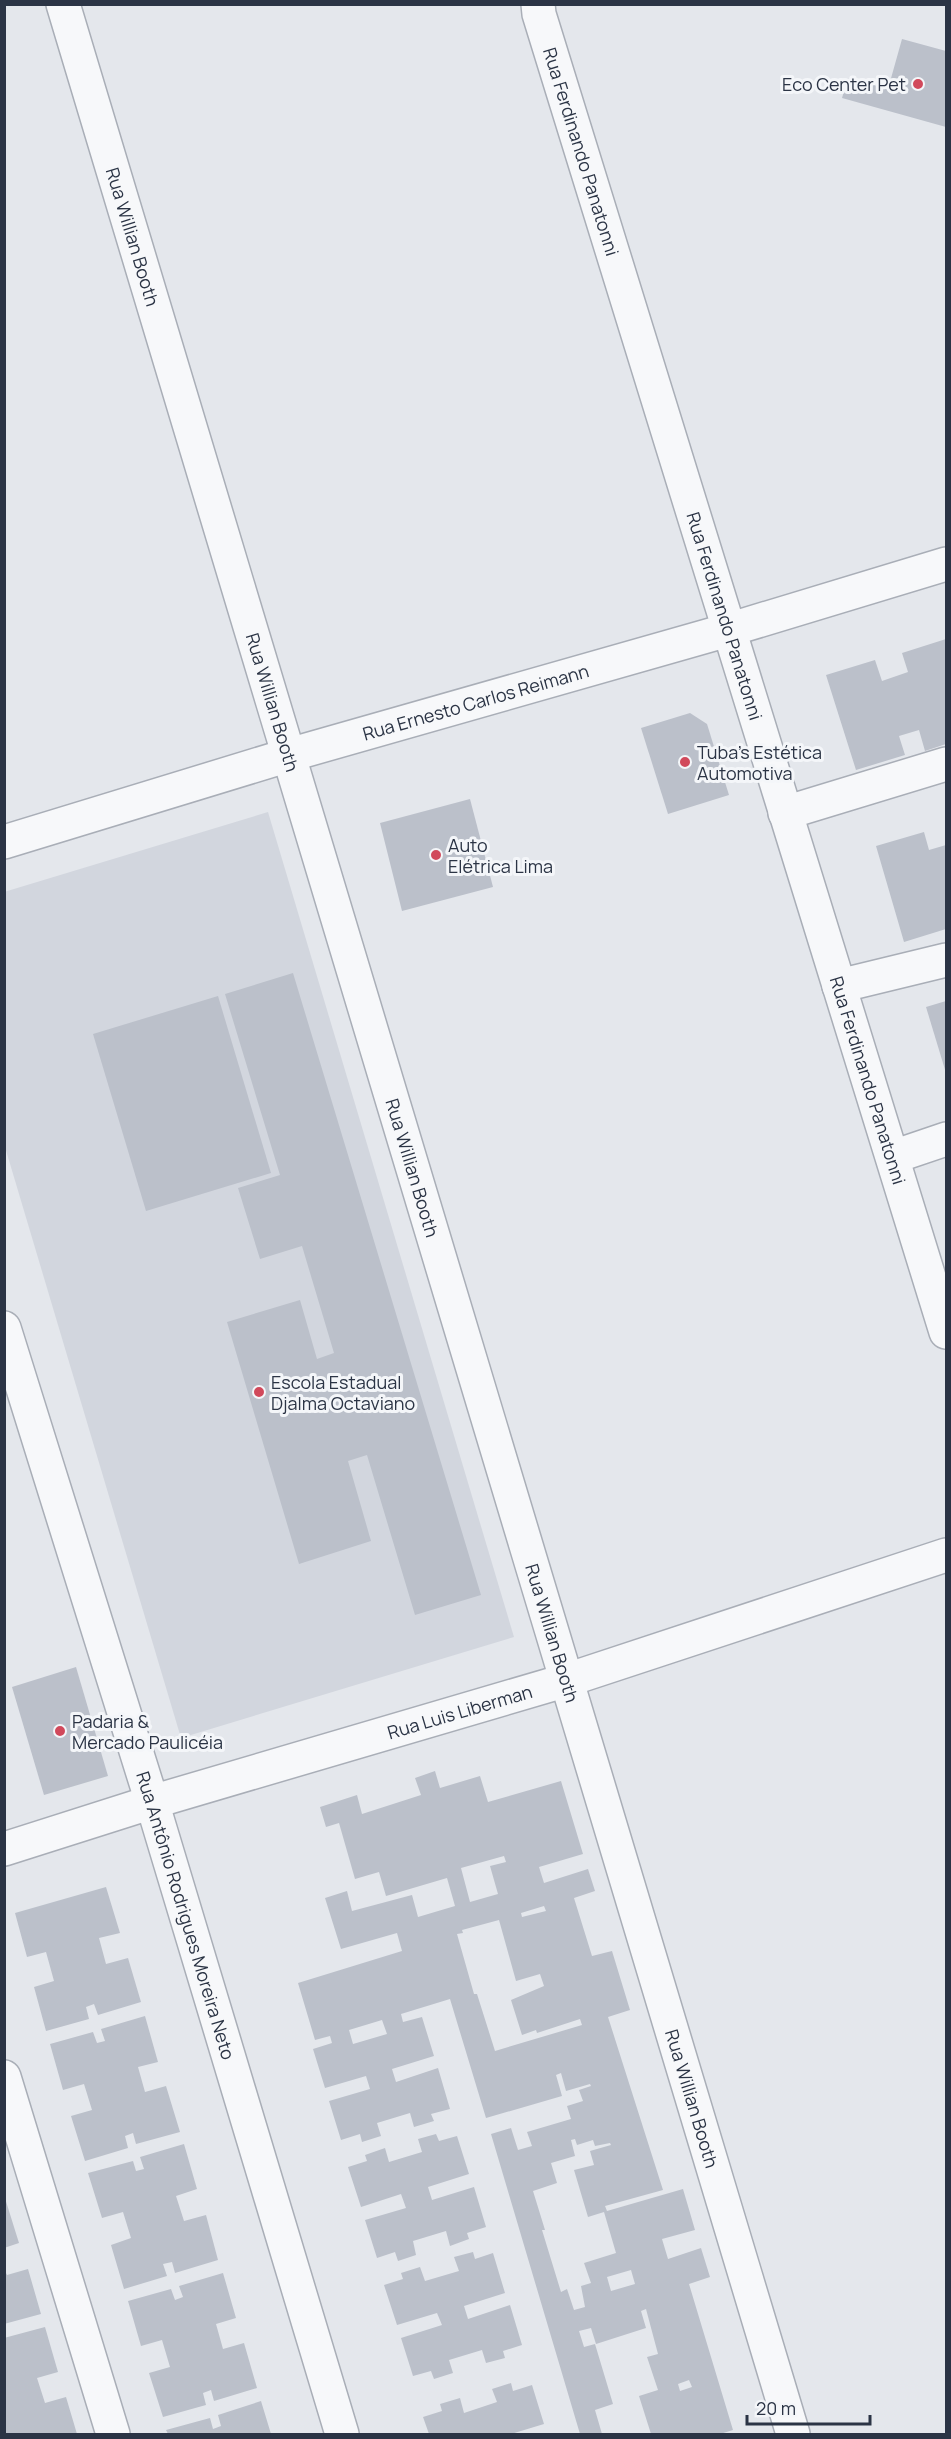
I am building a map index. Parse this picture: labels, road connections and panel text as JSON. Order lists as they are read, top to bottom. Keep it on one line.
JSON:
{"streets":{"street":["Rua Ferdinando Panatonni","Rua Willian Booth","Rua Ernesto Carlos Reimann","Rua Luis Liberman","Rua Antônio Rodrigues Moreira Neto"]},"crossings":[["Rua Ferdinando Panatonni","Rua Ernesto Carlos Reimann"],["Rua Willian Booth","Rua Ernesto Carlos Reimann"],["Rua Willian Booth","Rua Luis Liberman"],["Rua Luis Liberman","Rua Antônio Rodrigues Moreira Neto"]],"places":["Eco Center Pet","Tuba's Estética Automotiva","Auto Elétrica Lima","Escola Estadual Djalma Octaviano","Padaria & Mercado Paulicéia"],"scale_bar":"20 m"}
